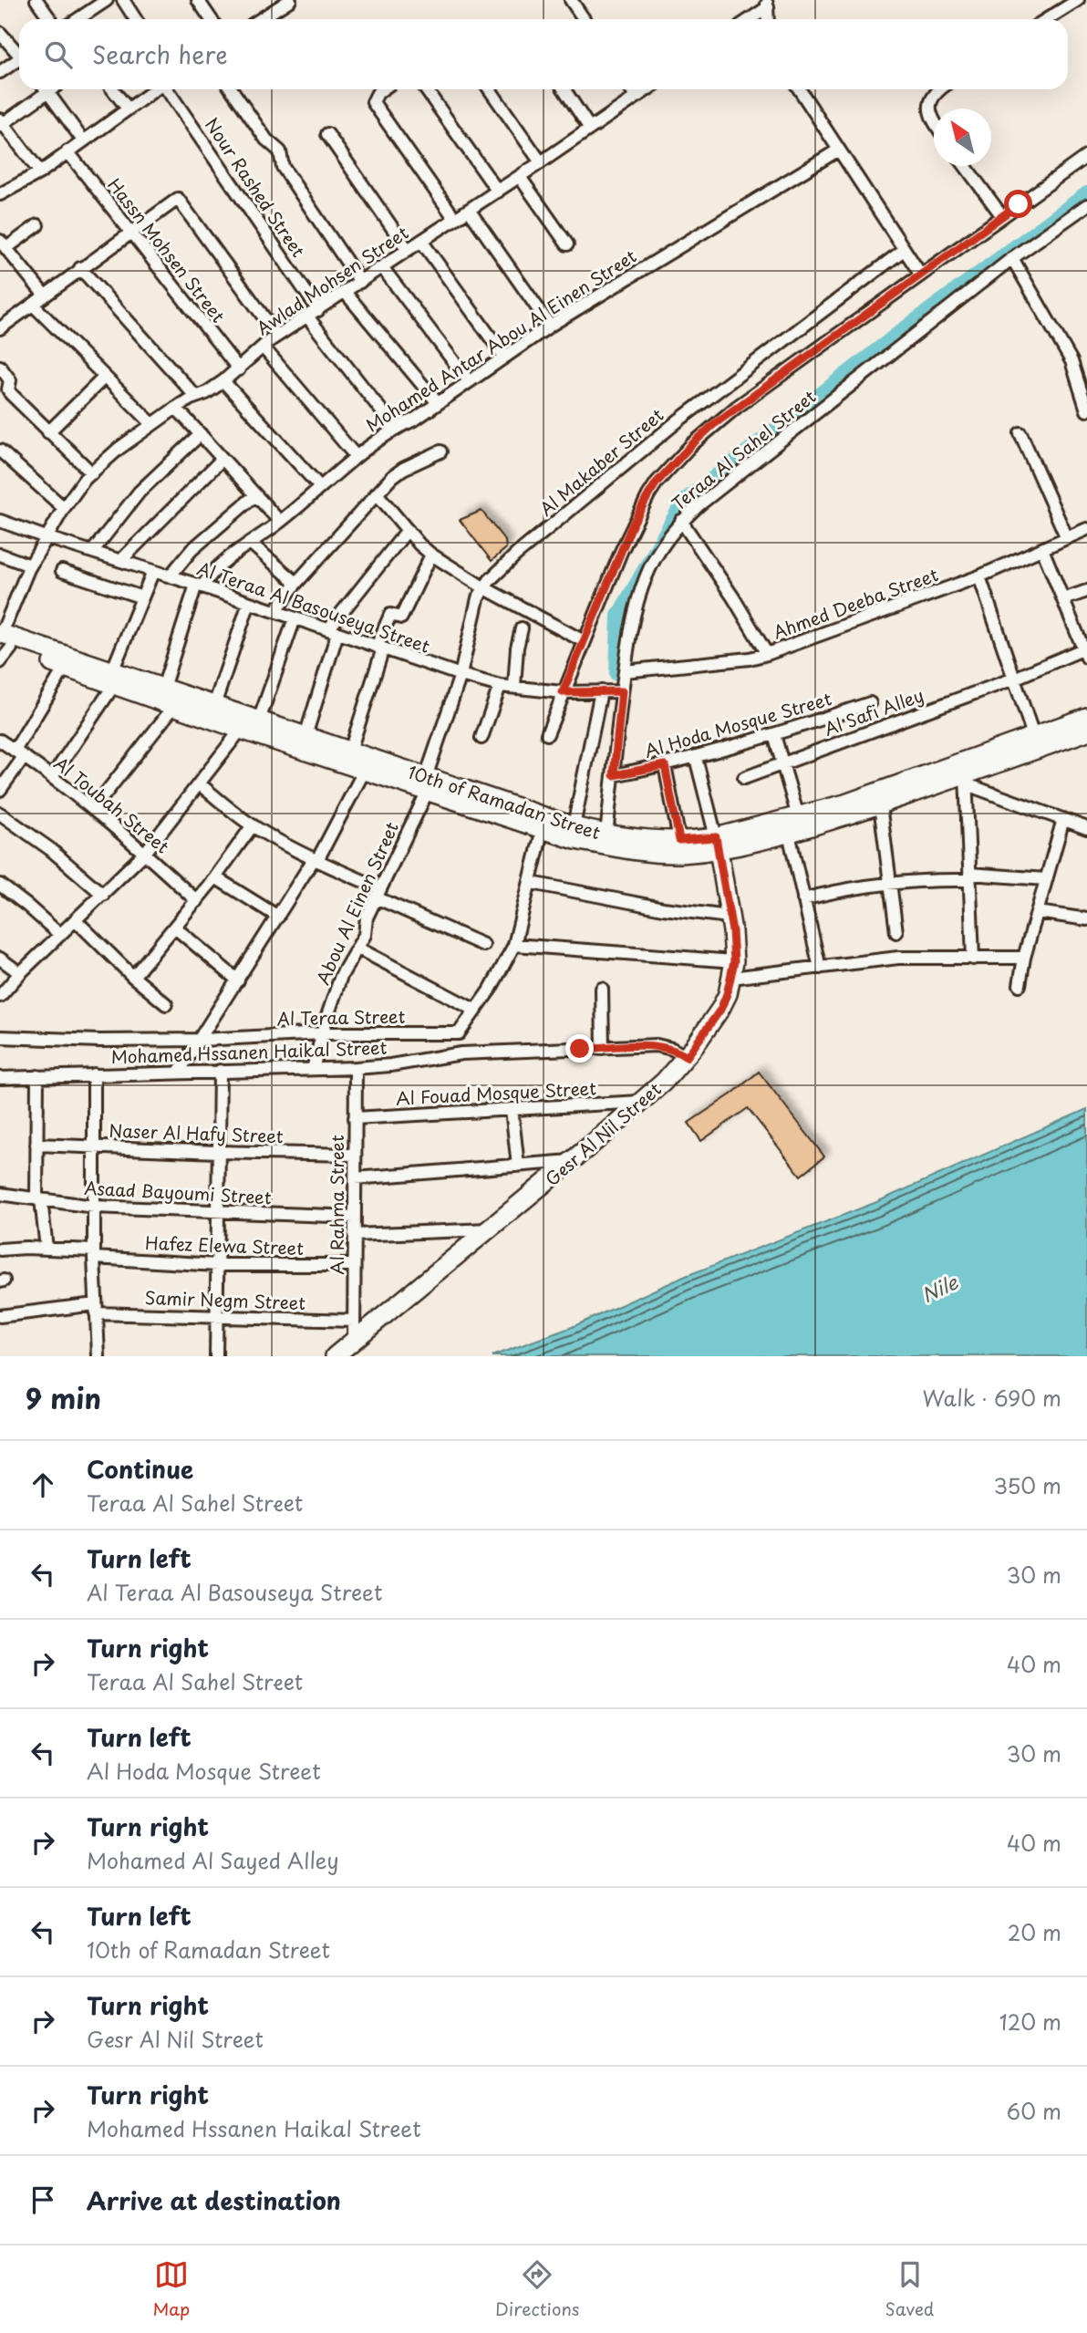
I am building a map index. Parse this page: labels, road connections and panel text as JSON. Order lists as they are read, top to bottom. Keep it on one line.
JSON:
{"streets":{"main road":["10th of Ramadan Street","Gesr Al Nil Street"],"street":["Nour Rashed Street","Hassn Mohsen Street","Awlad Mohsen Street","Mohamed Antar Abou Al Einen Street","Teraa Al Sahel Street","Al Makaber Street","Ahmed Deeba Street","Al Teraa Al Basouseya Street","Al Safi Alley","Al Hoda Mosque Street","Al Toubah Street","Abou Al Einen Street","Al Teraa Street","Mohamed Hssanen Haikal Street","Al Fouad Mosque Street","Naser Al Hafy Street","Asaad Bayoumi Street","Al Rahma Street","Hafez Elewa Street","Samir Negm Street"]},"crossings":[["Nour Rashed Street","Awlad Mohsen Street"],["Nour Rashed Street","Mohamed Antar Abou Al Einen Street"],["Hassn Mohsen Street","Awlad Mohsen Street"],["Awlad Mohsen Street","Al Teraa Al Basouseya Street"],["Awlad Mohsen Street","10th of Ramadan Street"],["Mohamed Antar Abou Al Einen Street","Al Teraa Al Basouseya Street"],["Mohamed Antar Abou Al Einen Street","10th of Ramadan Street"],["Teraa Al Sahel Street","Ahmed Deeba Street"],["Teraa Al Sahel Street","Al Teraa Al Basouseya Street"],["Teraa Al Sahel Street","Al Hoda Mosque Street"],["Teraa Al Sahel Street","10th of Ramadan Street"],["Al Makaber Street","Al Teraa Al Basouseya Street"],["Al Makaber Street","10th of Ramadan Street"],["Al Makaber Street","Abou Al Einen Street"],["10th of Ramadan Street","Abou Al Einen Street"],["10th of Ramadan Street","Al Teraa Street"],["10th of Ramadan Street","Gesr Al Nil Street"],["Abou Al Einen Street","Al Teraa Street"],["Abou Al Einen Street","Mohamed Hssanen Haikal Street"],["Mohamed Hssanen Haikal Street","Gesr Al Nil Street"],["Mohamed Hssanen Haikal Street","Al Rahma Street"],["Al Fouad Mosque Street","Gesr Al Nil Street"],["Al Fouad Mosque Street","Al Rahma Street"],["Naser Al Hafy Street","Al Rahma Street"],["Gesr Al Nil Street","Al Rahma Street"],["Asaad Bayoumi Street","Al Rahma Street"],["Al Rahma Street","Hafez Elewa Street"],["Al Rahma Street","Samir Negm Street"]],"water":["Nile"],"north":"top left","page":{"search":"Search here","heading":["9 min","Walk · 690 m"],"list":[["Continue","Teraa Al Sahel Street","350 m"],["Turn left","Al Teraa Al Basouseya Street","30 m"],["Turn right","Teraa Al Sahel Street","40 m"],["Turn left","Al Hoda Mosque Street","30 m"],["Turn right","Mohamed Al Sayed Alley","40 m"],["Turn left","10th of Ramadan Street","20 m"],["Turn right","Gesr Al Nil Street","120 m"],["Turn right","Mohamed Hssanen Haikal Street","60 m"],"Arrive at destination"],"nav":["Map","Directions","Saved"]}}
